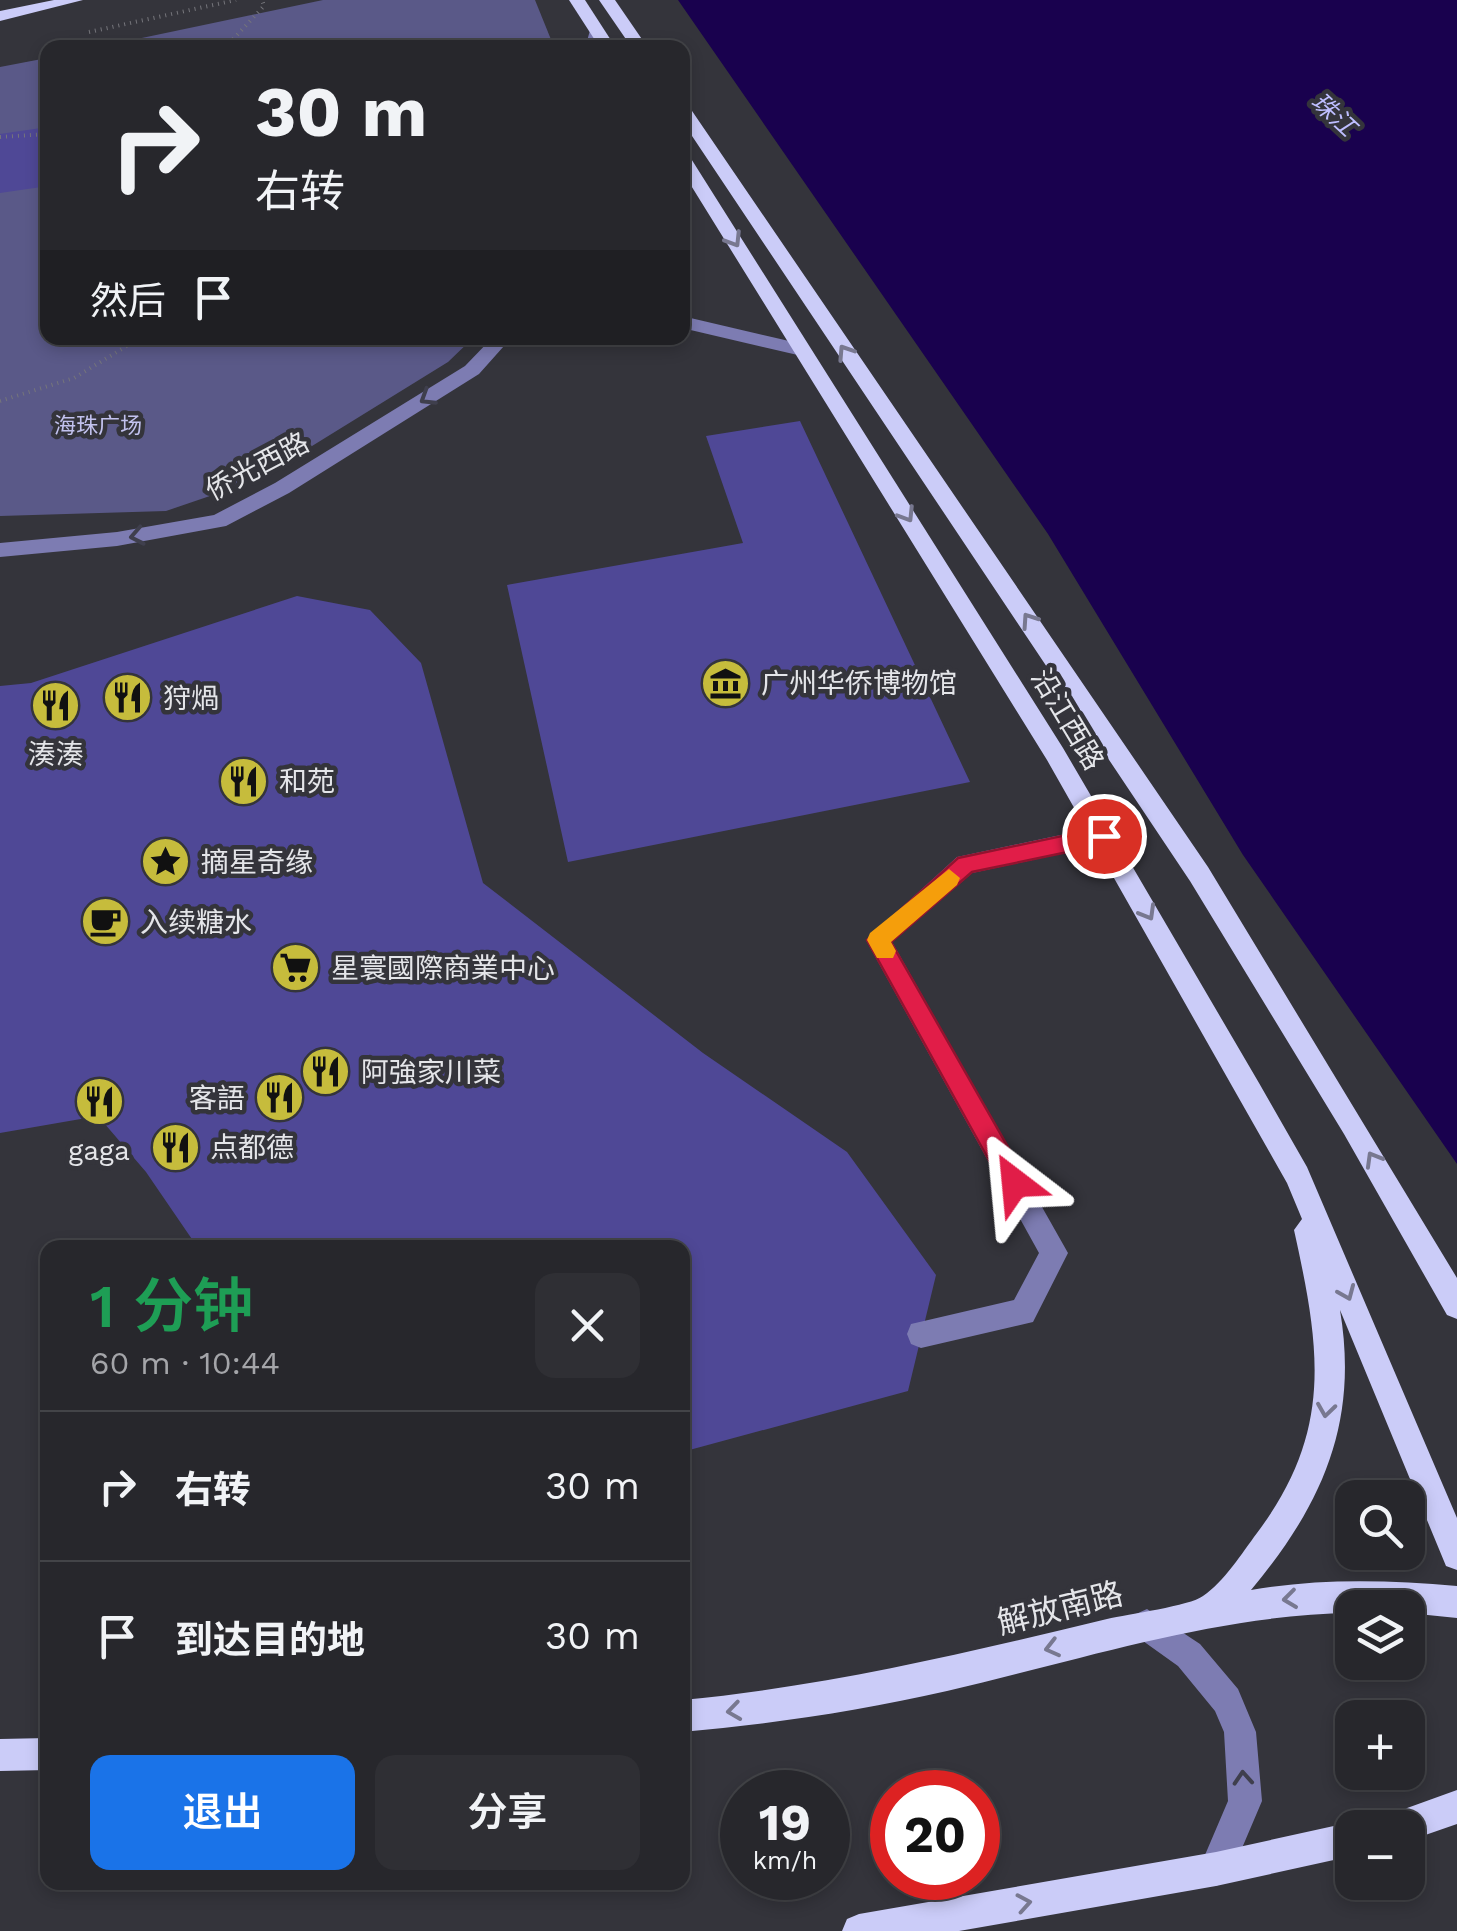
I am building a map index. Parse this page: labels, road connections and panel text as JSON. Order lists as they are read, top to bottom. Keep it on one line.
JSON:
{"streets":{"main road":["沿江西路","解放南路"],"street":["侨光西路"]},"one_way":["侨光西路","解放南路"],"water":["珠江"],"parks":["海珠广场"],"places":{"museum":["广州华侨博物馆"],"restaurant":["狩煱","湊湊","和苑","阿強家川菜","客語","gaga","点都德"],"place":["摘星奇缘"],"cafe":["入续糖水"],"supermarket":["星寰國際商業中心"]},"page":{"turn":["30 m","右转"],"then":"然后","heading":["1 分钟","60 m · 10:44"],"list":[{"name":"右转","value":"30 m"},{"name":"到达目的地","value":"30 m"}],"map_buttons":["+","−"],"buttons":["退出","分享"],"speed":"19 km/h","limit":"20"}}
